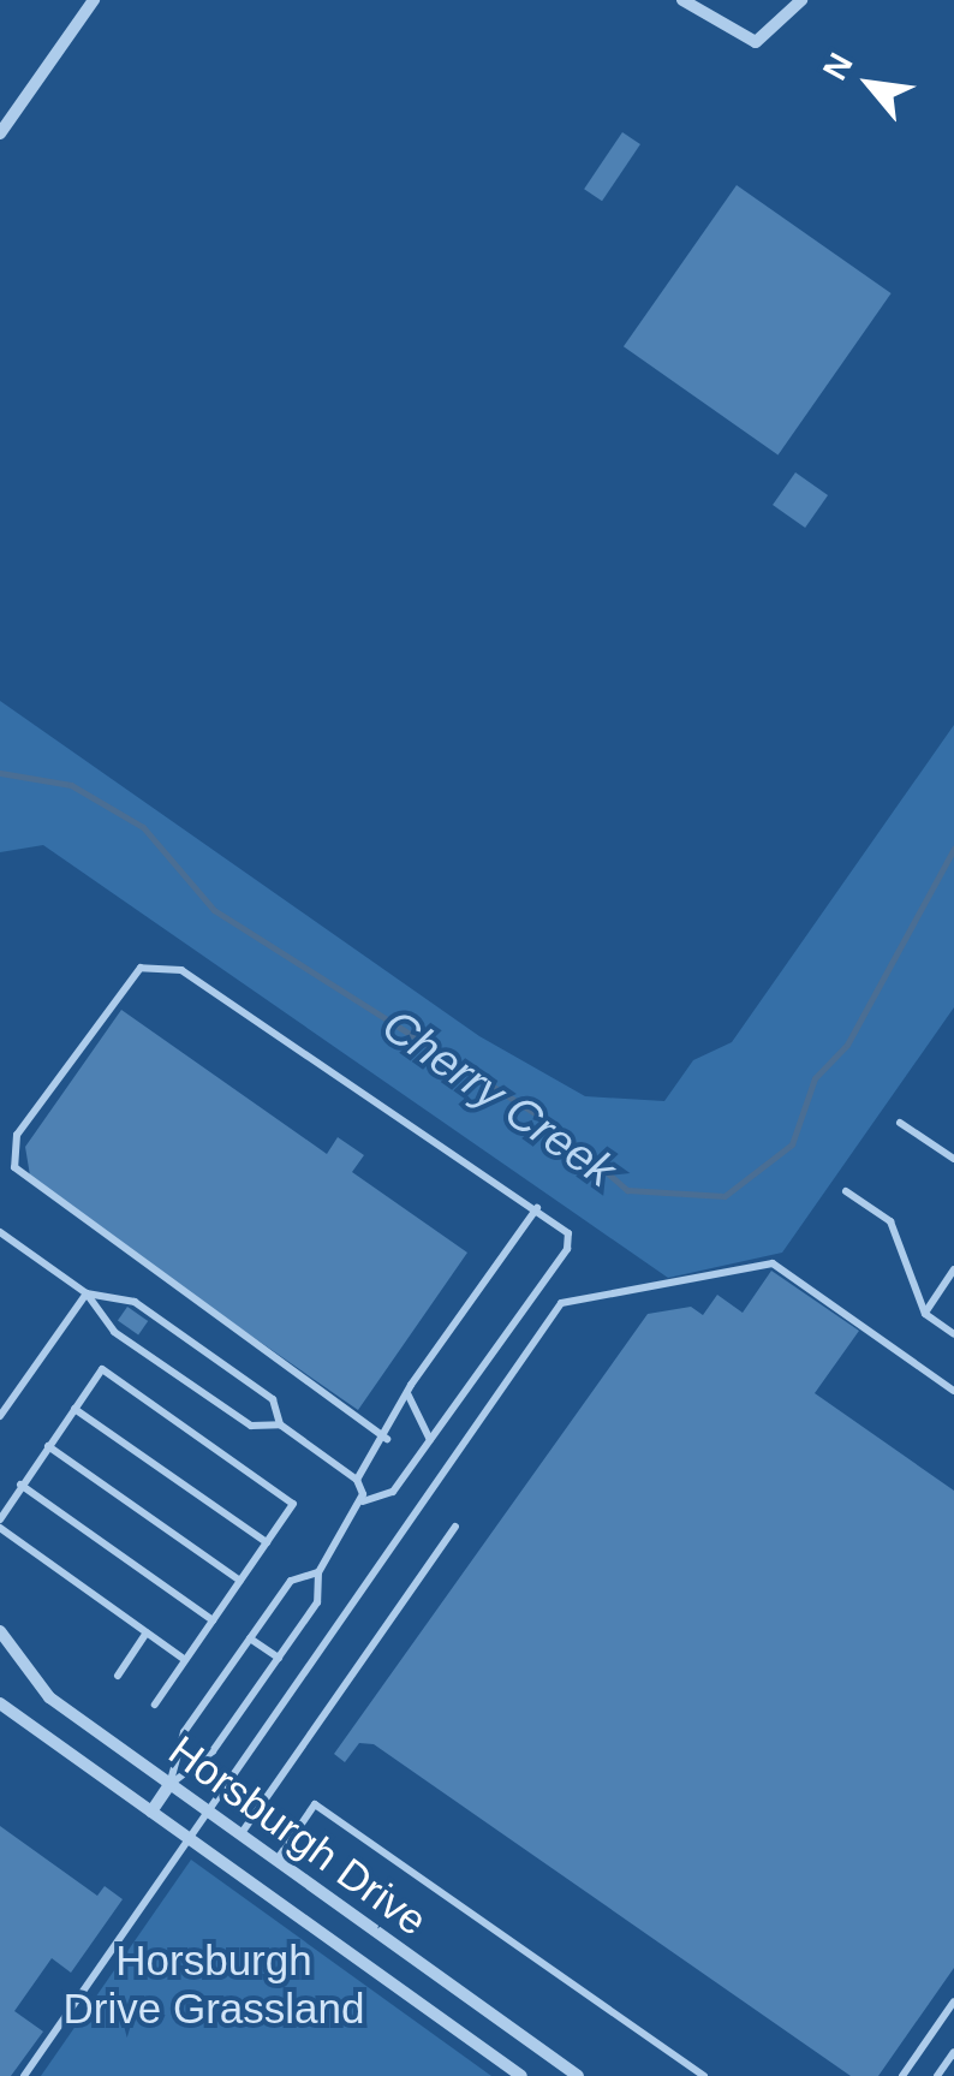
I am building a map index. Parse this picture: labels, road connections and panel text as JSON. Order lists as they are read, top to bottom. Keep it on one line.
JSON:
{"streets":{"street":["Horsburgh Drive"]},"water":["Cherry Creek"],"parks":["Horsburgh Drive Grassland"],"north":"top left"}
